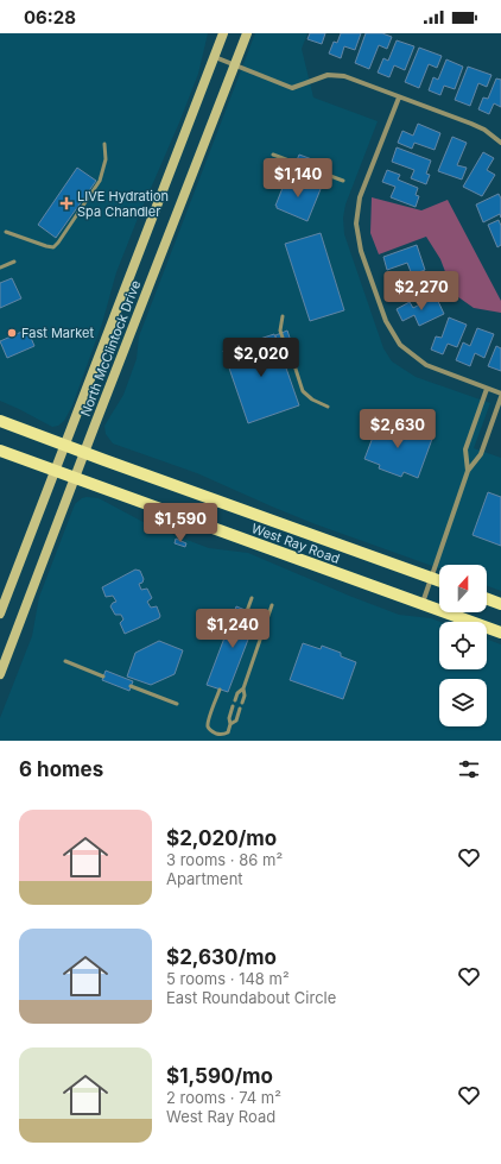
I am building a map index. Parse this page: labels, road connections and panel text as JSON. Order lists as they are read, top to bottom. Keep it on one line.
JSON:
{"streets":{"main road":["North McClintock Drive","West Ray Road"]},"crossings":[["North McClintock Drive","West Ray Road"]],"places":{"health":["LIVE Hydration Spa Chandler"],"other":["Fast Market"]},"north":"top","page":{"status":"06:28","price":["$1,140","$2,270","$2,020","$2,630","$1,590","$1,240"],"heading":"6 homes","list":[{"name":"$2,020/mo","note":"3 rooms · 86 m² · Apartment"},{"name":"$2,630/mo","note":"5 rooms · 148 m² · East Roundabout Circle"},{"name":"$1,590/mo","note":"2 rooms · 74 m² · West Ray Road"}]}}
